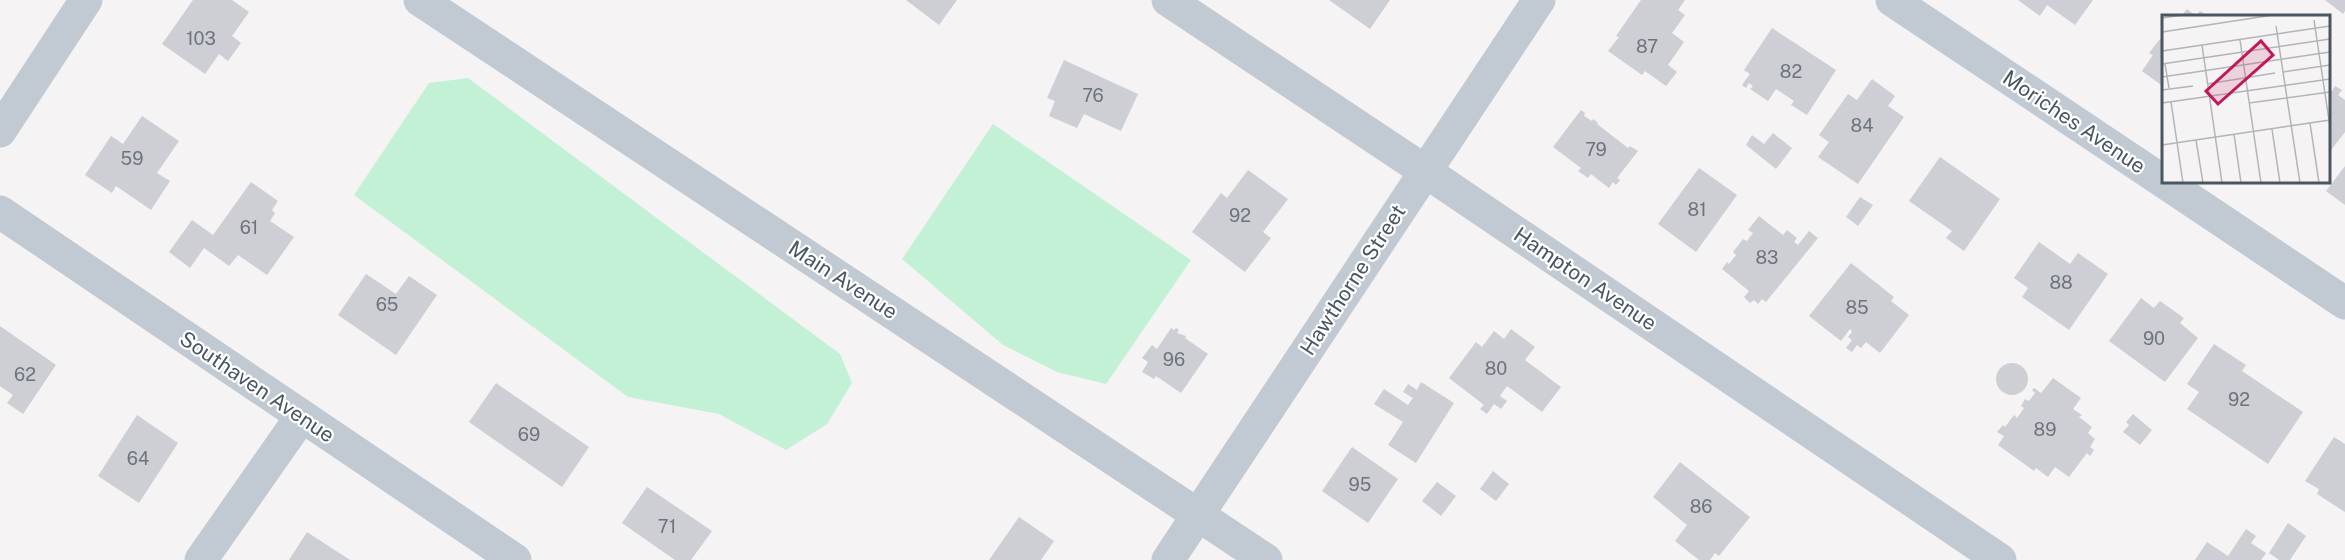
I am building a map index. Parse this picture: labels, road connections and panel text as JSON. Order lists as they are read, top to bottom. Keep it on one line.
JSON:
{"streets":{"street":["Moriches Avenue","Hampton Avenue","Main Avenue","Hawthorne Street","Southaven Avenue"]},"crossings":[["Hampton Avenue","Hawthorne Street"],["Main Avenue","Hawthorne Street"]],"house_numbers":["103","87","82","76","84","79","59","81","92","61","83","88","65","85","90","96","80","62","92","89","69","64","95","86","71"]}
